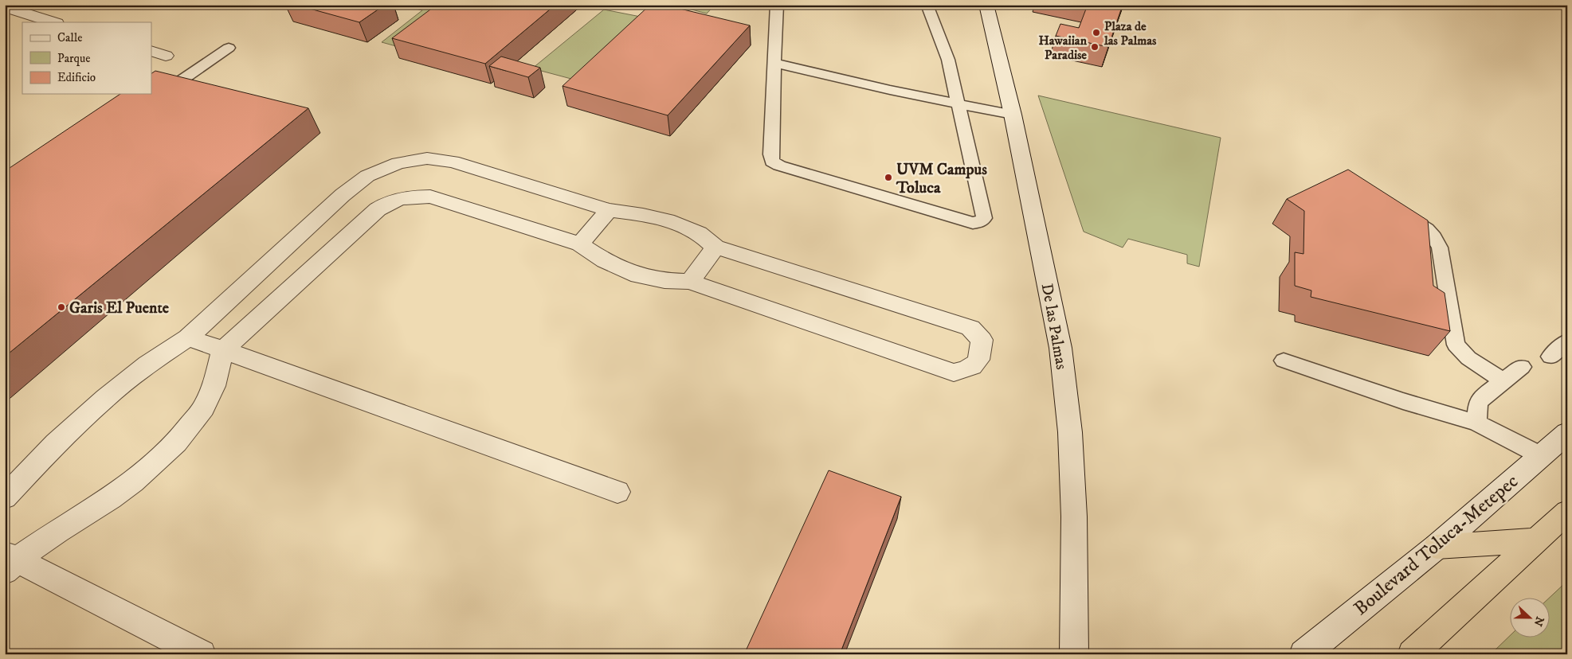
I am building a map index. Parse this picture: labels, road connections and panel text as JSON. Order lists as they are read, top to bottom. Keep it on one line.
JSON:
{"streets":{"street":["De las Palmas","Boulevard Toluca-Metepec"]},"places":["Plaza de las Palmas","Hawaiian Paradise","UVM Campus Toluca","Garis El Puente"],"legend":["Calle","Parque","Edificio"],"north":"right"}
